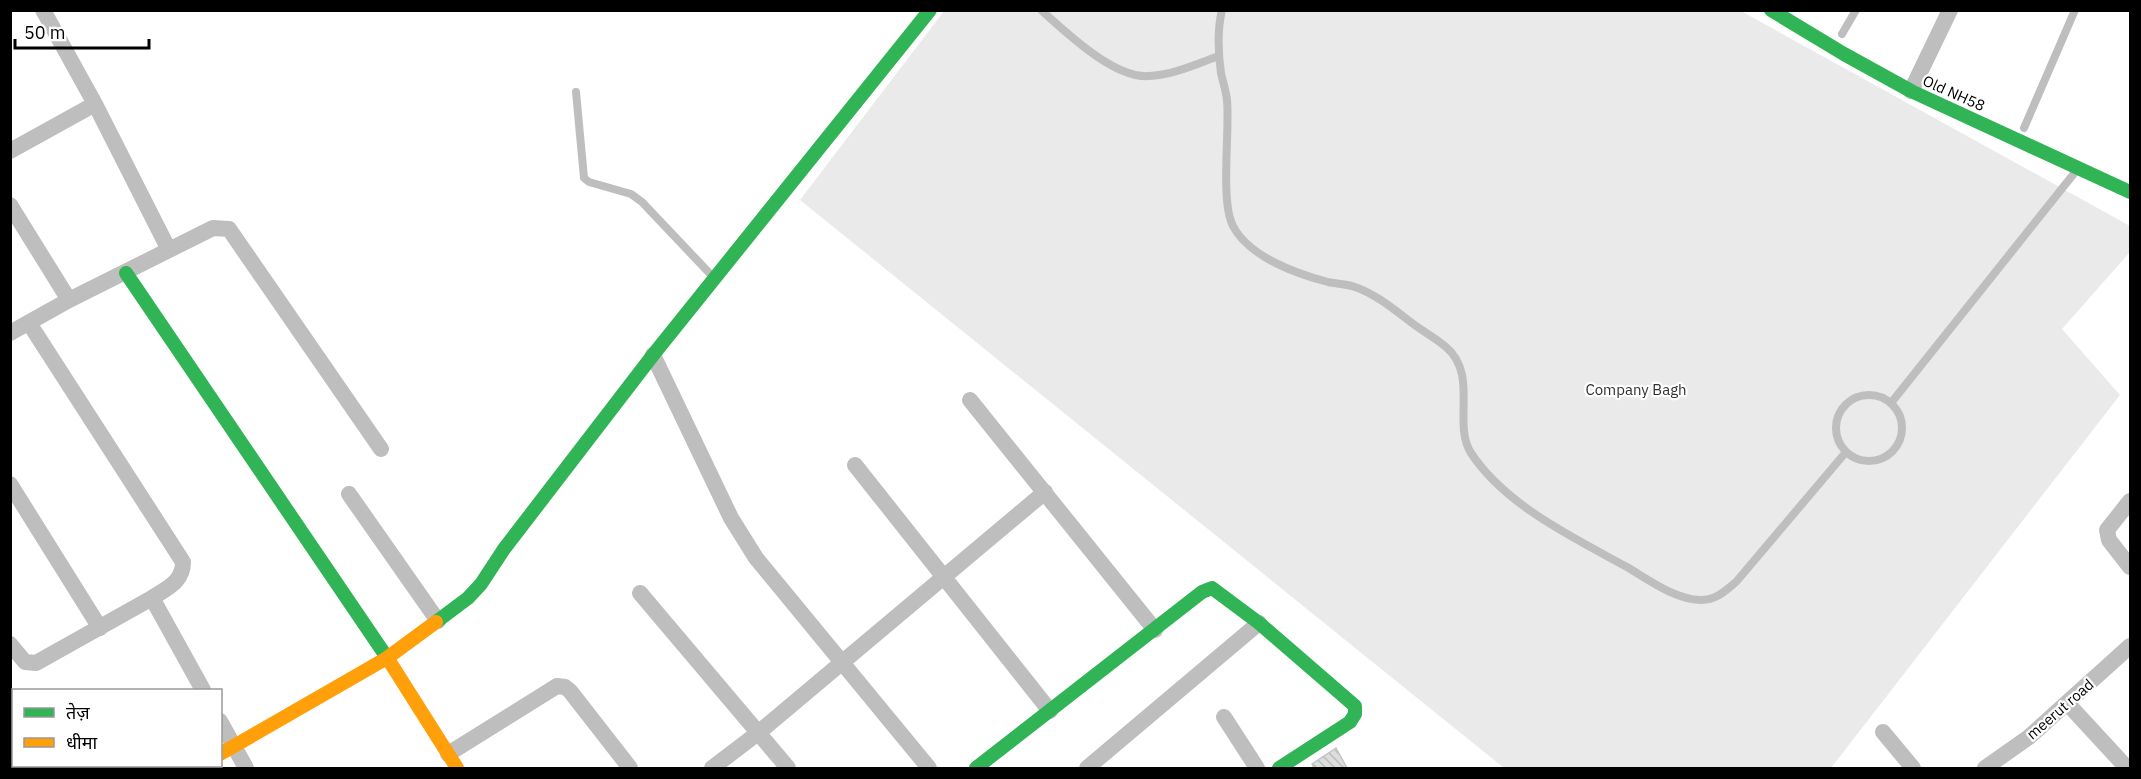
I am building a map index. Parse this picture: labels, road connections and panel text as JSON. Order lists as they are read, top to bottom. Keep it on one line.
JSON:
{"streets":{"street":["Old NH58","meerut road"]},"parks":["Company Bagh"],"legend":["तेज़","धीमा"],"scale_bar":"50 m"}
